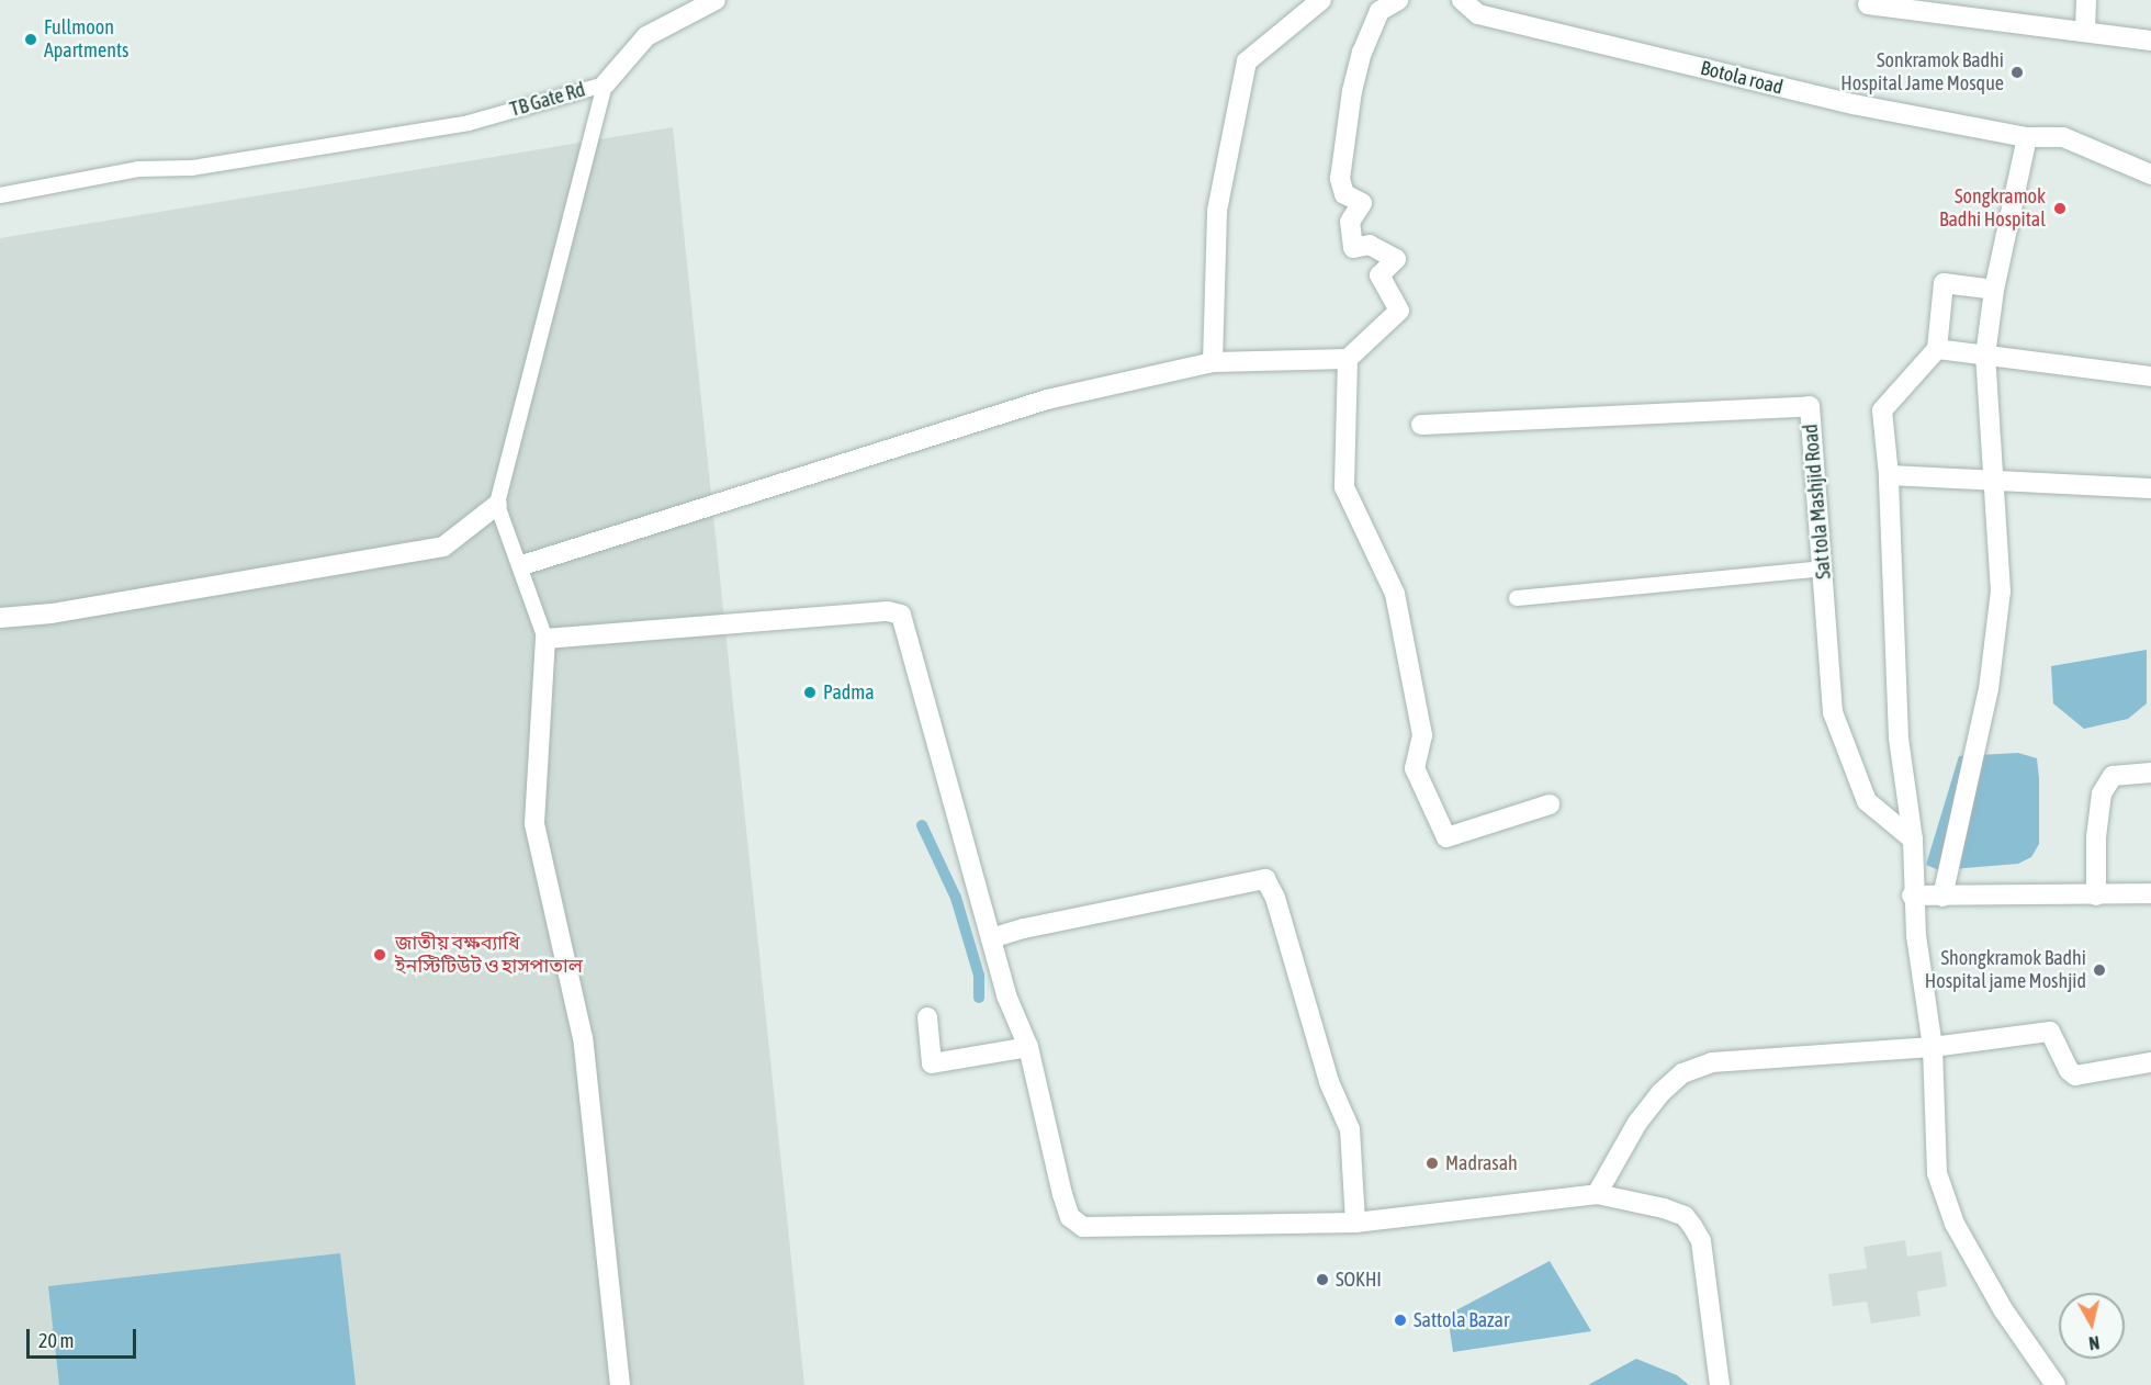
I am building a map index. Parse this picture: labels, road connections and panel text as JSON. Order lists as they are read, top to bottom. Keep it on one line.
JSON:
{"streets":{"street":["Botola road","Sat tola Mashjid Road"],"lane":["TB Gate Rd"]},"places":["Fullmoon Apartments","Sonkramok Badhi Hospital Jame Mosque","Songkramok Badhi Hospital","Padma","জাতীয় বক্ষব্যাধি ইনস্টিটিউট ও হাসপাতাল","Shongkramok Badhi Hospital jame Moshjid","Madrasah","SOKHI","Sattola Bazar"],"scale_bar":"20 m","north":"bottom"}
